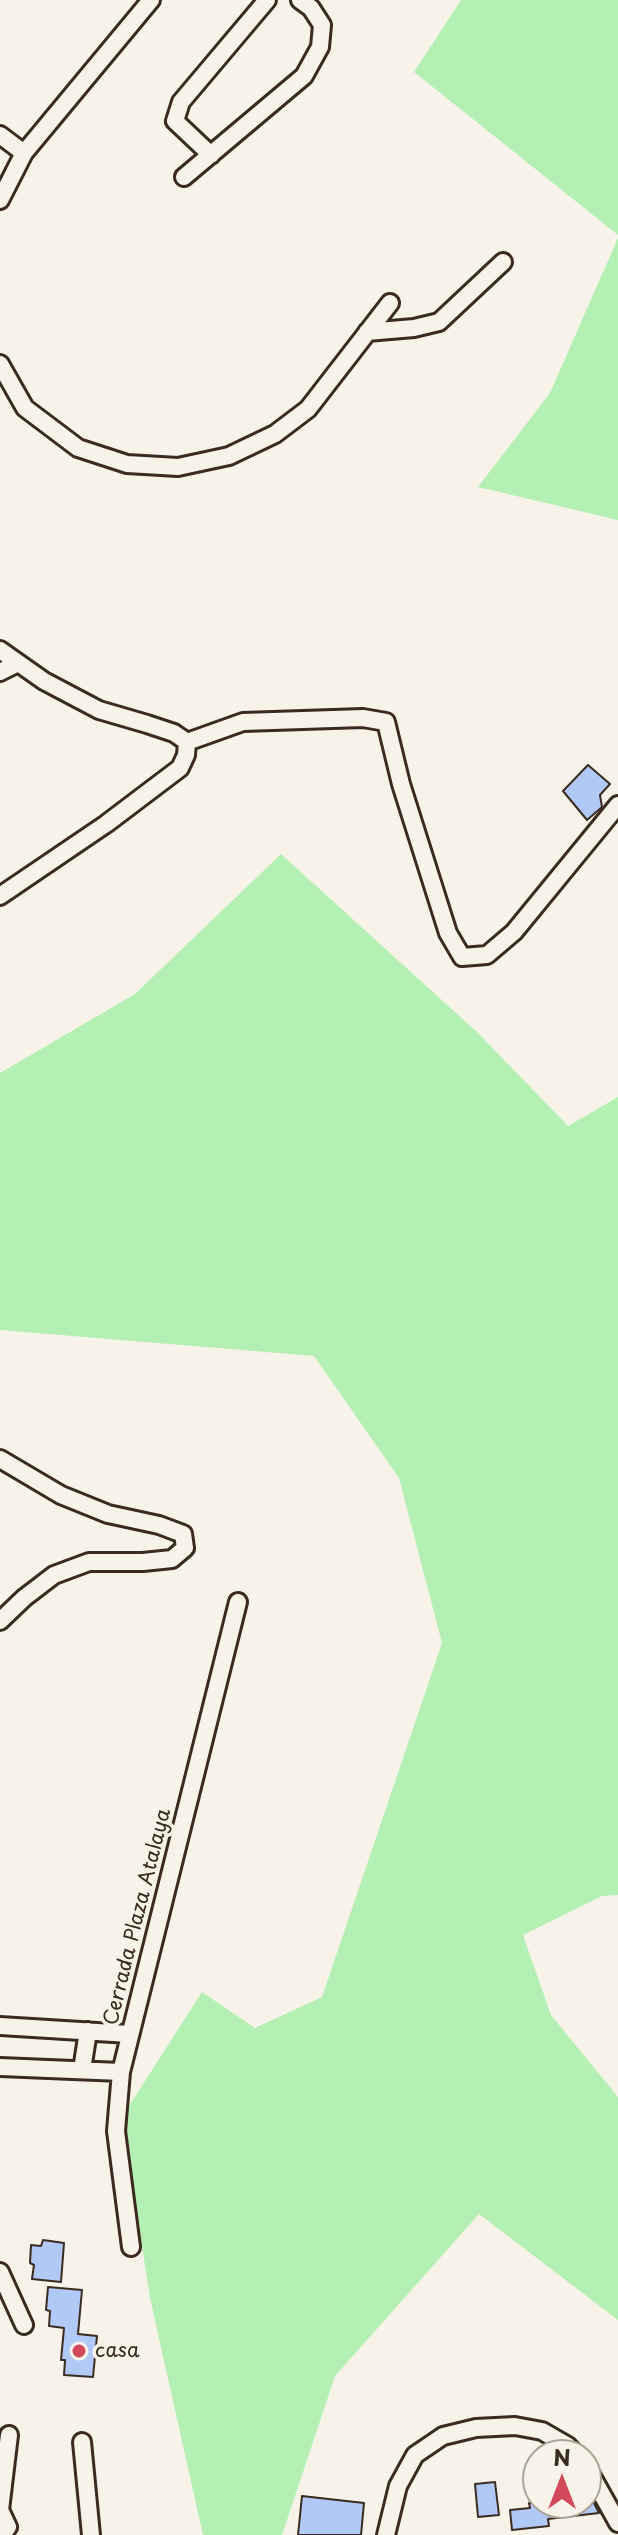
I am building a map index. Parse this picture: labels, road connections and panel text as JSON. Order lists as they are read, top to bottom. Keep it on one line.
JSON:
{"streets":{"street":["Cerrada Plaza Atalaya"]},"places":["casa"],"north":"top"}
